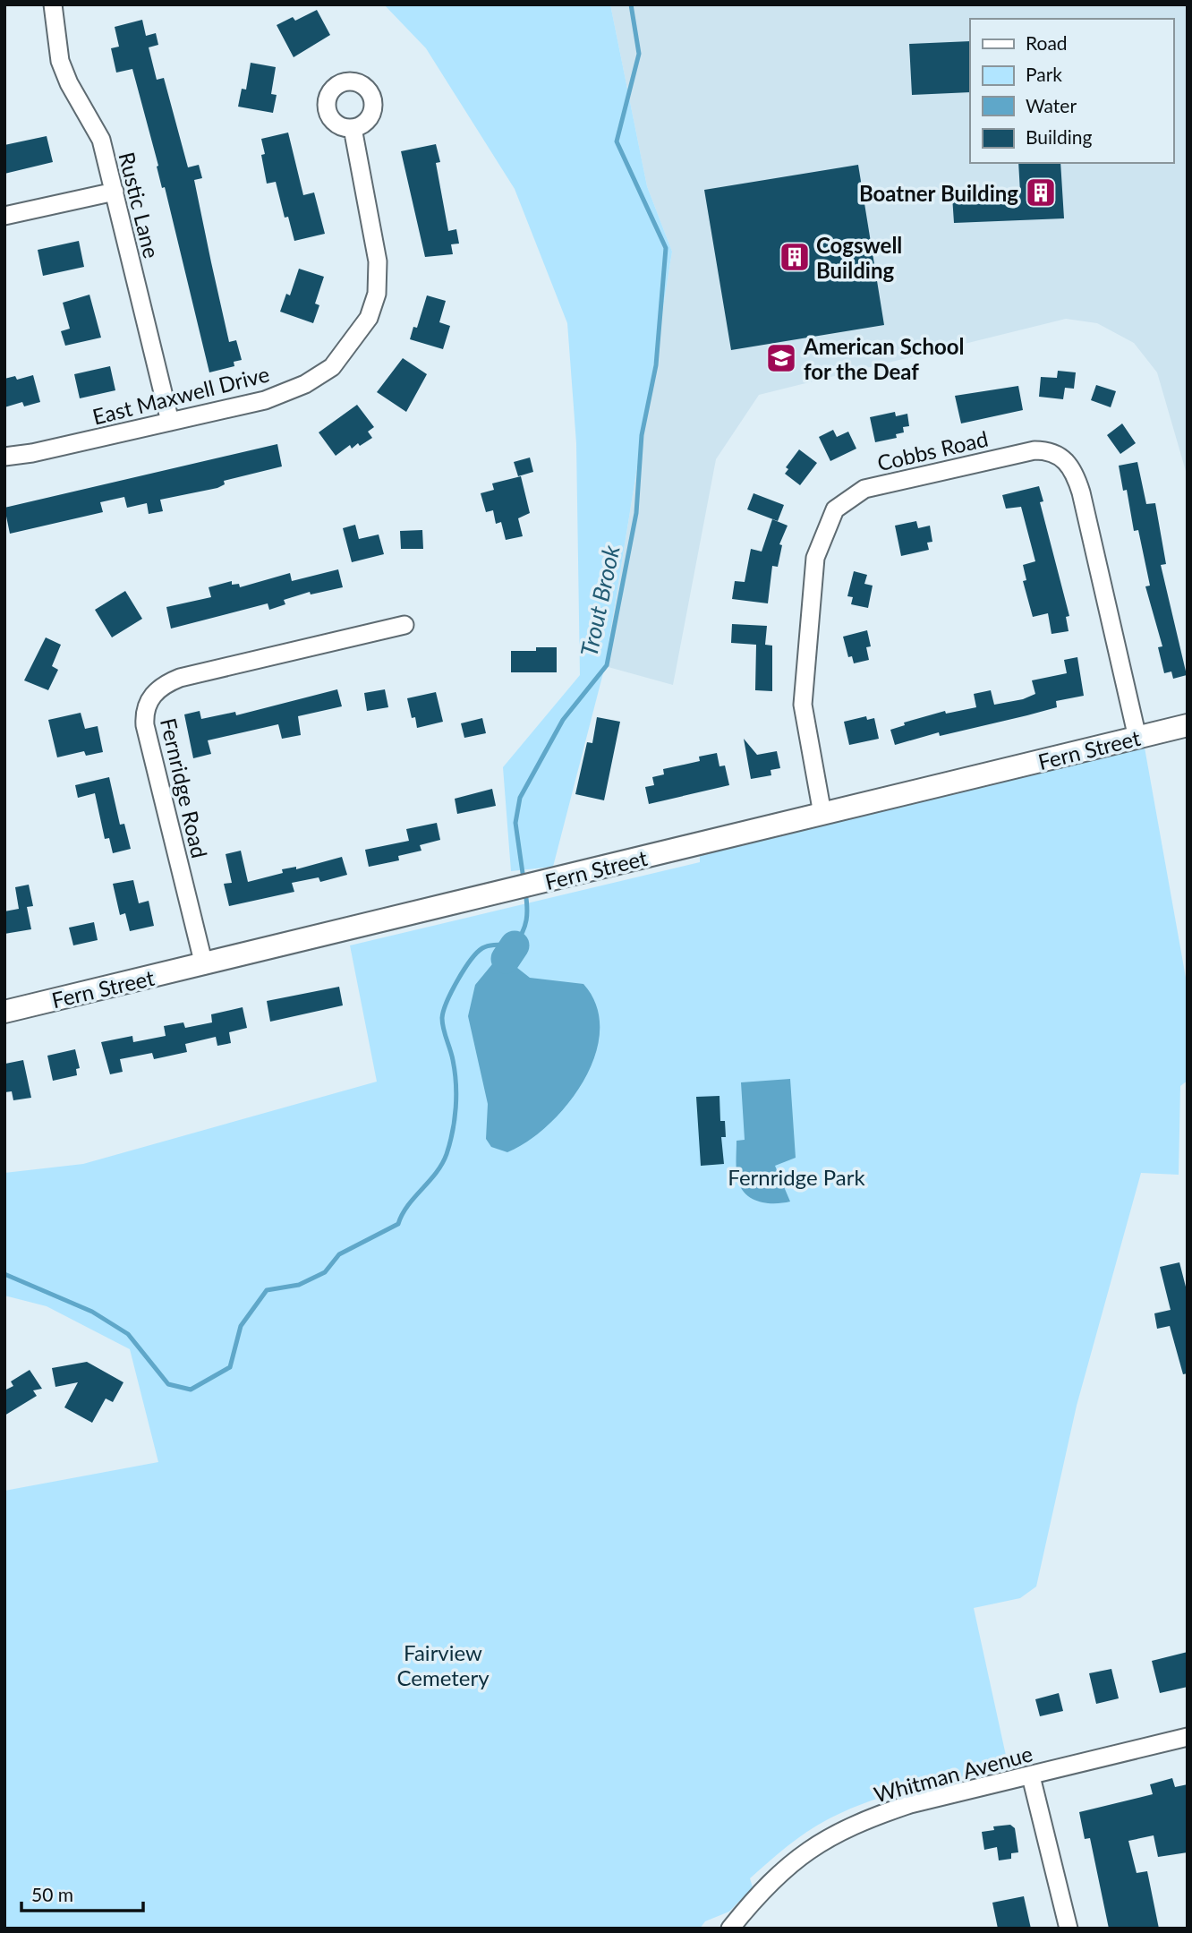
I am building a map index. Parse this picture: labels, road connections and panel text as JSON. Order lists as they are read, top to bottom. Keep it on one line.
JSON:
{"streets":{"street":["Rustic Lane","East Maxwell Drive","Cobbs Road","Fern Street","Fernridge Road","Whitman Avenue"]},"crossings":[["Rustic Lane","East Maxwell Drive"],["Cobbs Road","Fern Street"],["Fern Street","Fernridge Road"]],"water":["Trout Brook"],"parks":["Fernridge Park","Fairview Cemetery"],"places":{"building":["Boatner Building","Cogswell Building"],"school or university":["American School for the Deaf"]},"legend":["Road","Park","Water","Building"],"scale_bar":"50 m"}
